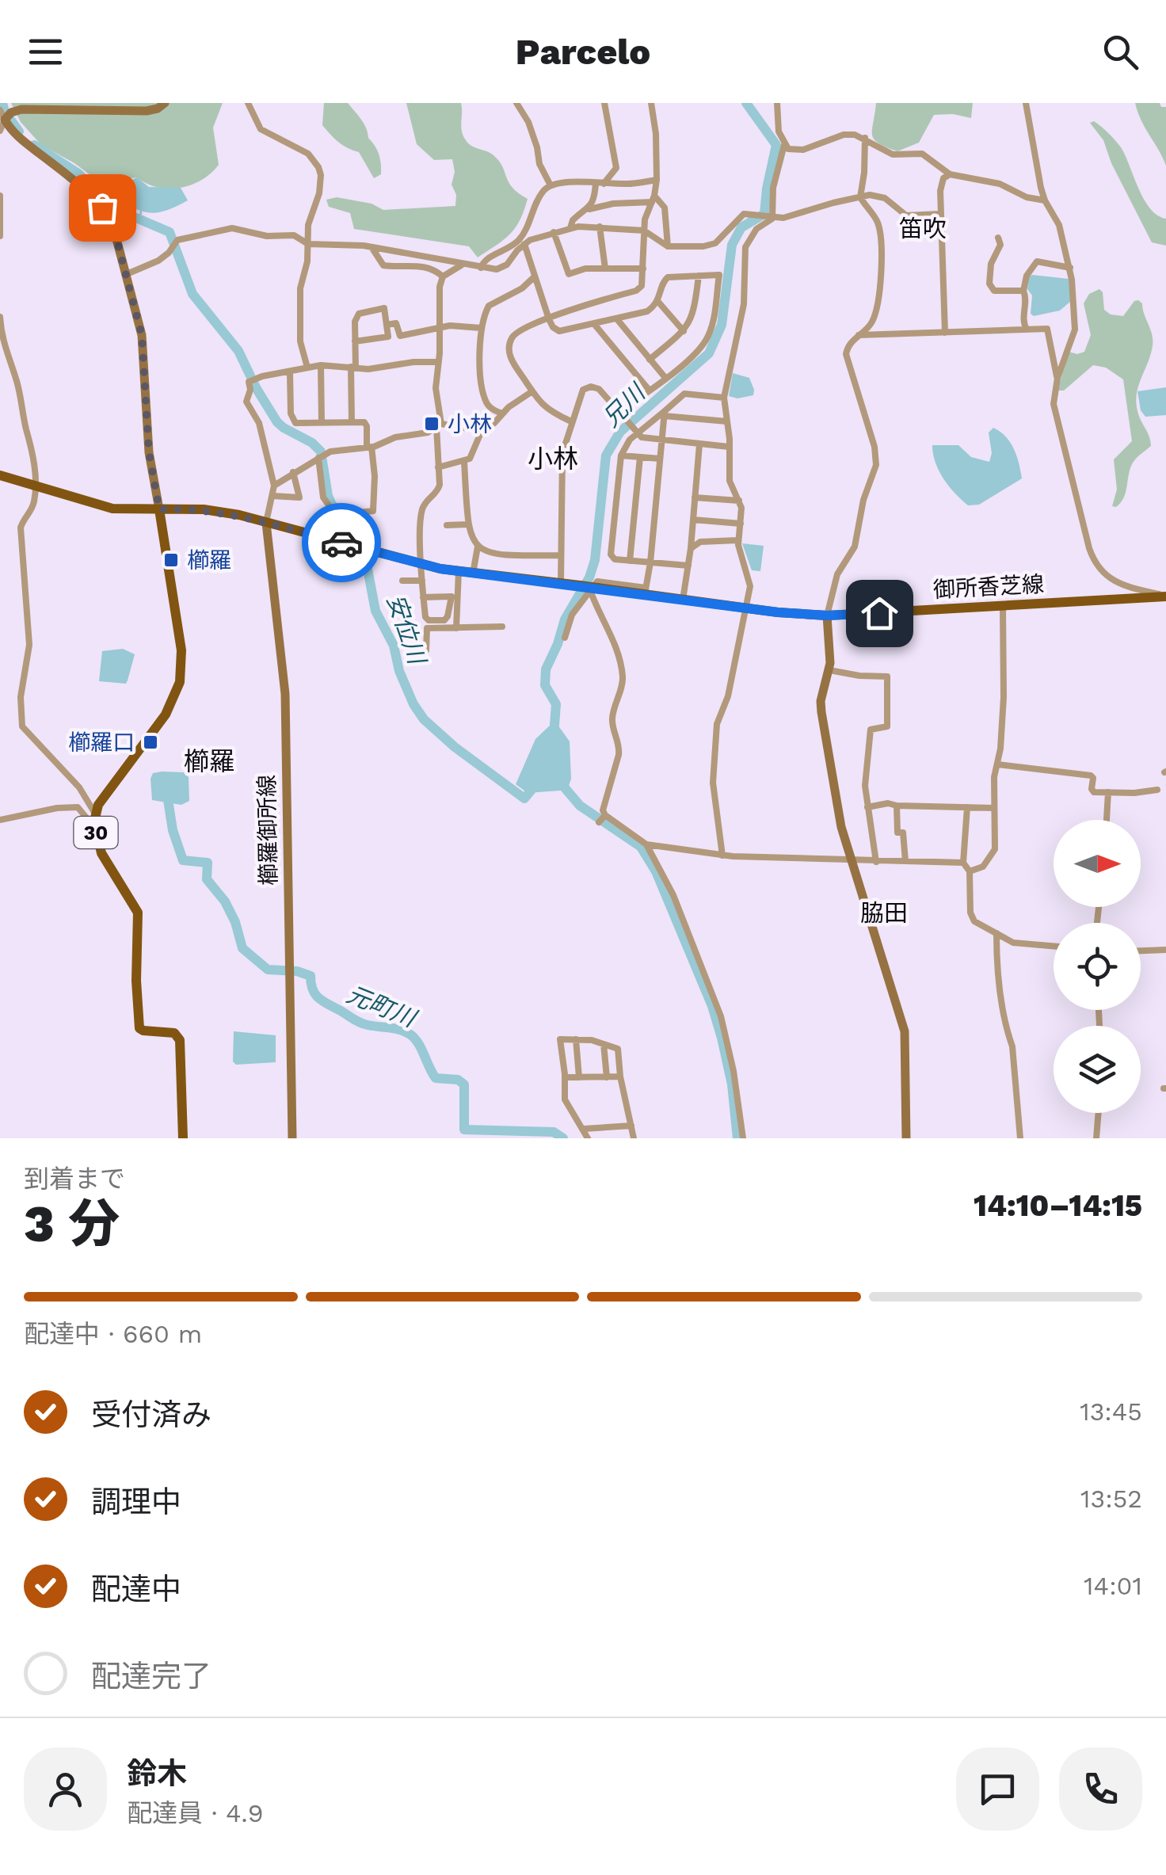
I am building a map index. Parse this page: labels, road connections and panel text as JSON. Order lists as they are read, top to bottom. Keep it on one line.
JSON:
{"streets":{"main road":["御所香芝線","櫛羅御所線","30"]},"crossings":[["御所香芝線","櫛羅御所線"],["御所香芝線","30"]],"districts":["笛吹","小林","櫛羅","脇田"],"water":["兄川","安位川","元町川"],"places":{"transit":["小林","櫛羅","櫛羅口"]},"north":"right","page":{"header":"Parcelo","heading":["3 分","到着まで","14:10–14:15"],"panel":["鈴木","配達員 · 4.9"],"bar":"配達中 · 660 m","list":[["受付済み","13:45"],["調理中","13:52"],["配達中","14:01"],"配達完了"]}}
